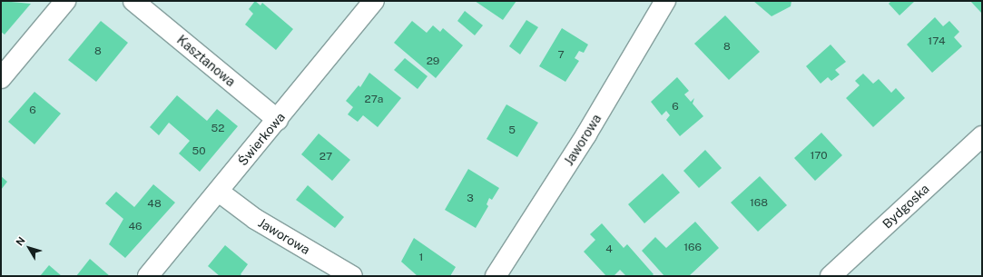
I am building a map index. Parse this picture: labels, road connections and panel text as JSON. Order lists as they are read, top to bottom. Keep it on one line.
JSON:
{"streets":{"street":["Kasztanowa","Świerkowa","Jaworowa","Bydgoska"]},"crossings":[["Kasztanowa","Świerkowa"],["Świerkowa","Jaworowa"]],"house_numbers":["174","8","8","7","29","27a","6","6","52","5","50","170","27","3","168","48","46","166","4","1"],"north":"top left"}
